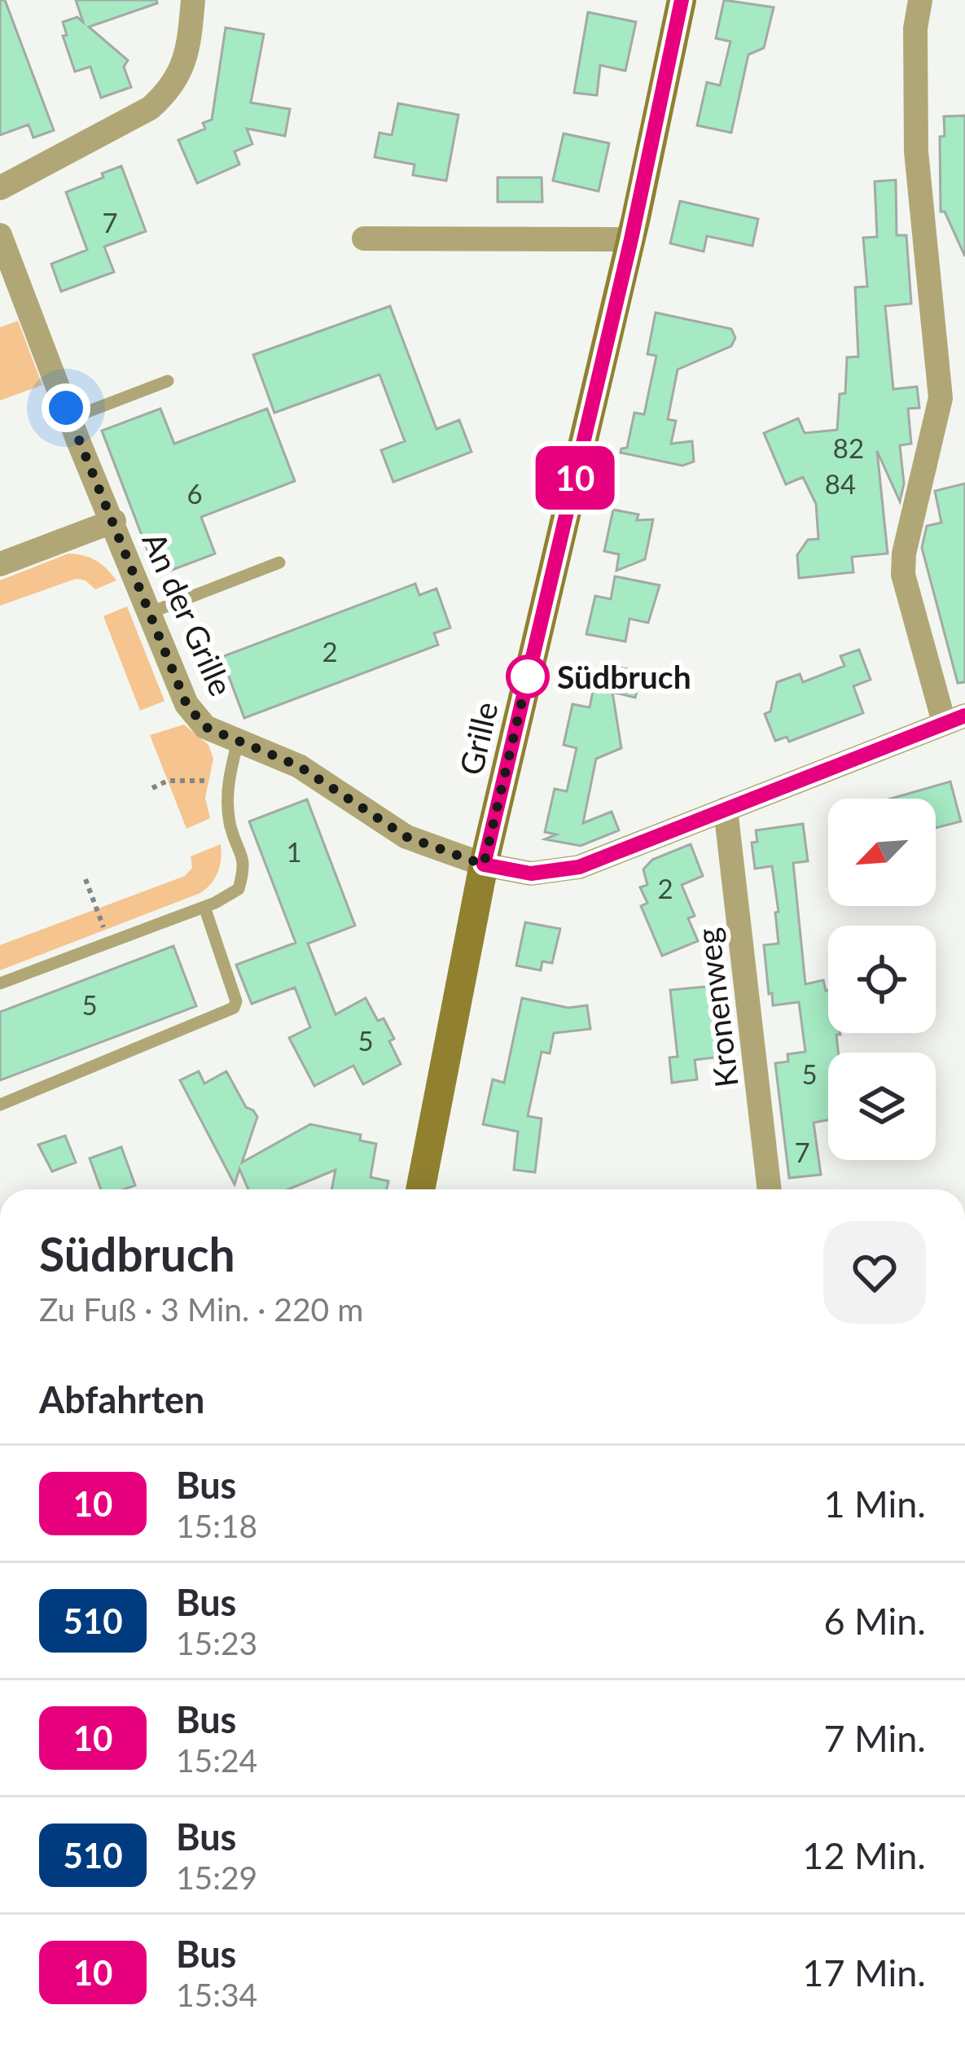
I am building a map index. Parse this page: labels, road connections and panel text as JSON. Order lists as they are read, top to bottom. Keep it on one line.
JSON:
{"streets":{"main road":["Grille"],"street":["An der Grille","Kronenweg"]},"crossings":[["An der Grille","Grille"]],"places":["Südbruch"],"lines":["bus line 10"],"house_numbers":["7","82","84","6","2","1","2","5","5","5","7"],"north":"bottom left","page":{"on_map":"10","heading":[["Südbruch","Zu Fuß · 3 Min. · 220 m"],"Abfahrten"],"list":[{"mark":"10","name":"Bus","note":"15:18","value":"1 Min."},{"mark":"510","name":"Bus","note":"15:23","value":"6 Min."},{"mark":"10","name":"Bus","note":"15:24","value":"7 Min."},{"mark":"510","name":"Bus","note":"15:29","value":"12 Min."},{"mark":"10","name":"Bus","note":"15:34","value":"17 Min."}]}}
